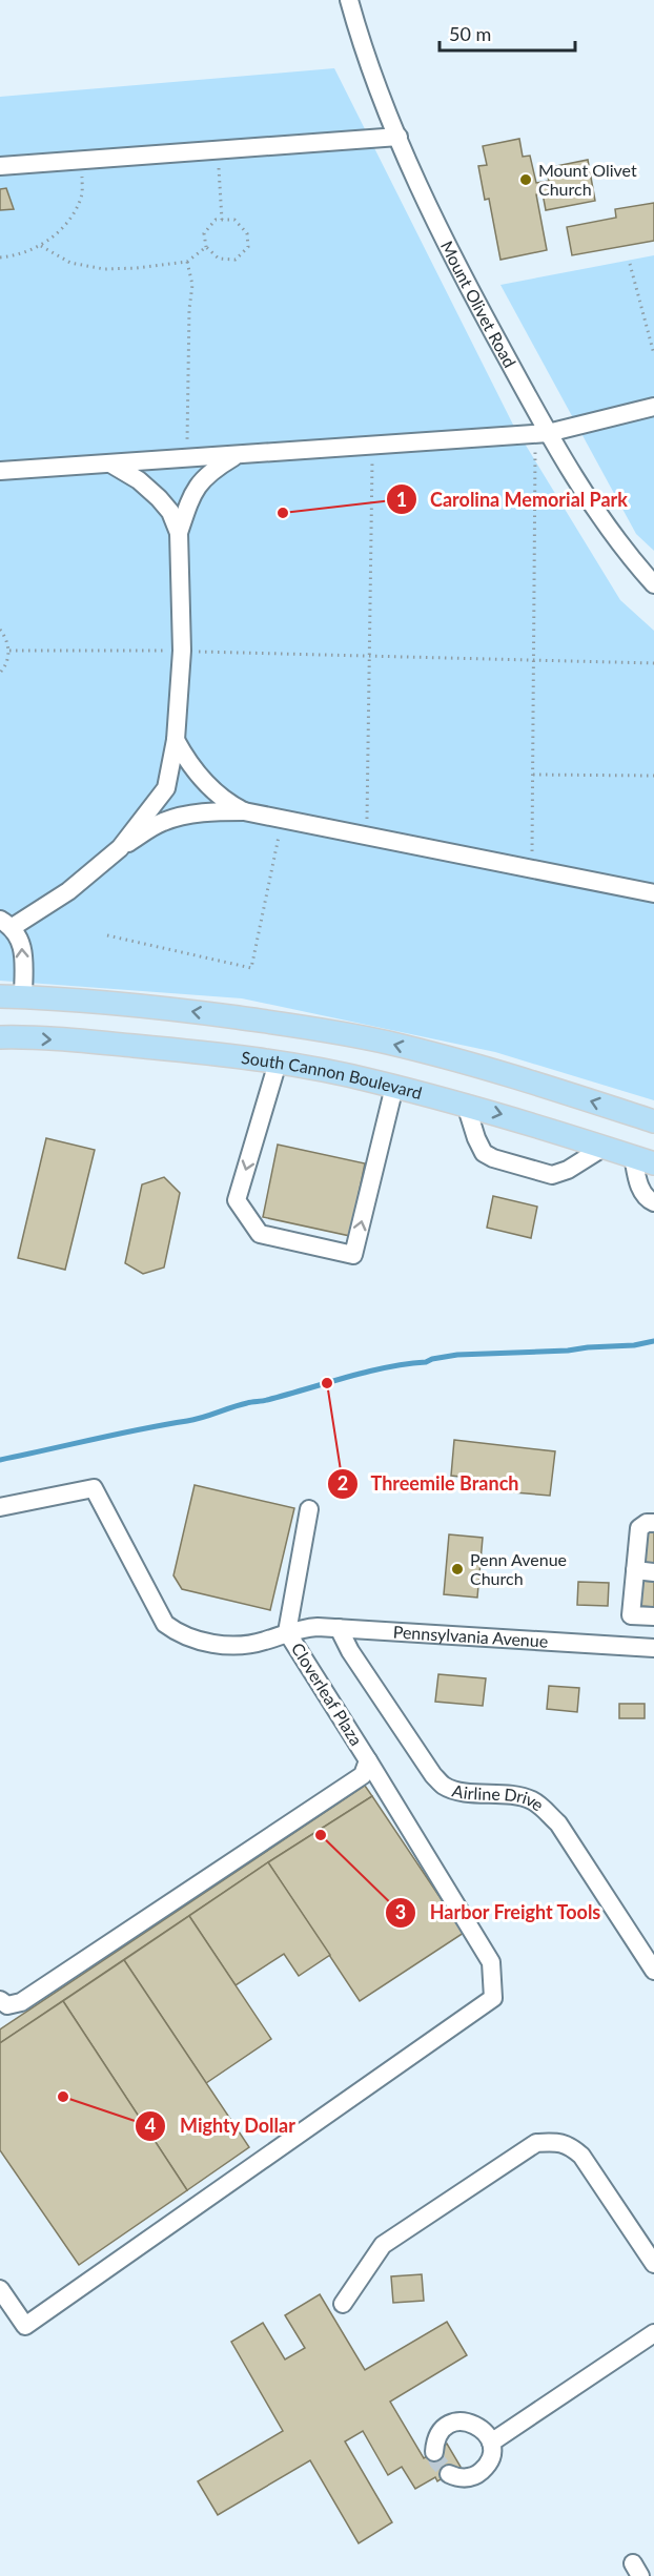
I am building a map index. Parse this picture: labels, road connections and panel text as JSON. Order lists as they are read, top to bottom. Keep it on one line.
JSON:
{"streets":{"main road":["South Cannon Boulevard"],"street":["Mount Olivet Road","Pennsylvania Avenue","Cloverleaf Plaza","Airline Drive"]},"crossings":[["Pennsylvania Avenue","Cloverleaf Plaza"],["Pennsylvania Avenue","Airline Drive"]],"places":["Mount Olivet Church","Carolina Memorial Park","Threemile Branch","Penn Avenue Church","Harbor Freight Tools","Mighty Dollar"],"scale_bar":"50 m"}
